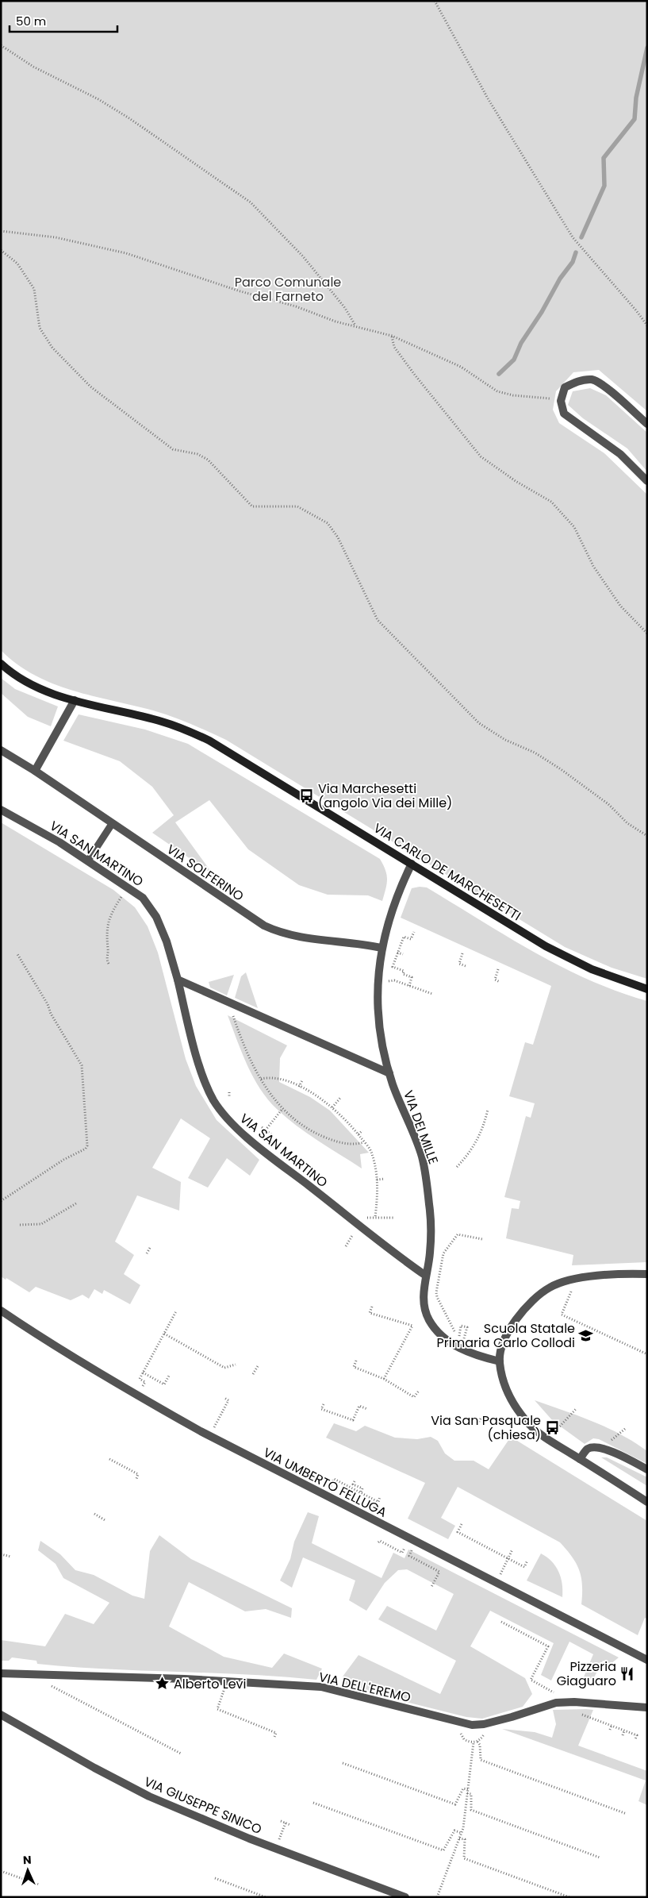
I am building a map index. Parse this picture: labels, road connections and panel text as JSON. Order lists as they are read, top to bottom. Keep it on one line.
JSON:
{"streets":{"main road":["VIA CARLO DE MARCHESETTI"],"street":["VIA SAN MARTINO","VIA SOLFERINO","VIA DEI MILLE","VIA UMBERTO FELLUGA","VIA DELL'EREMO","VIA GIUSEPPE SINICO"]},"crossings":[["VIA SAN MARTINO","VIA DEI MILLE"],["VIA CARLO DE MARCHESETTI","VIA DEI MILLE"],["VIA SOLFERINO","VIA DEI MILLE"]],"parks":["Parco Comunale del Farneto"],"places":{"bus stop":["Via Marchesetti (angolo Via dei Mille)","Via San Pasquale (chiesa)"],"school or university":["Scuola Statale Primaria Carlo Collodi"],"restaurant":["Pizzeria Giaguaro"],"place":["Alberto Levi"]},"scale_bar":"50 m","north":"top"}
